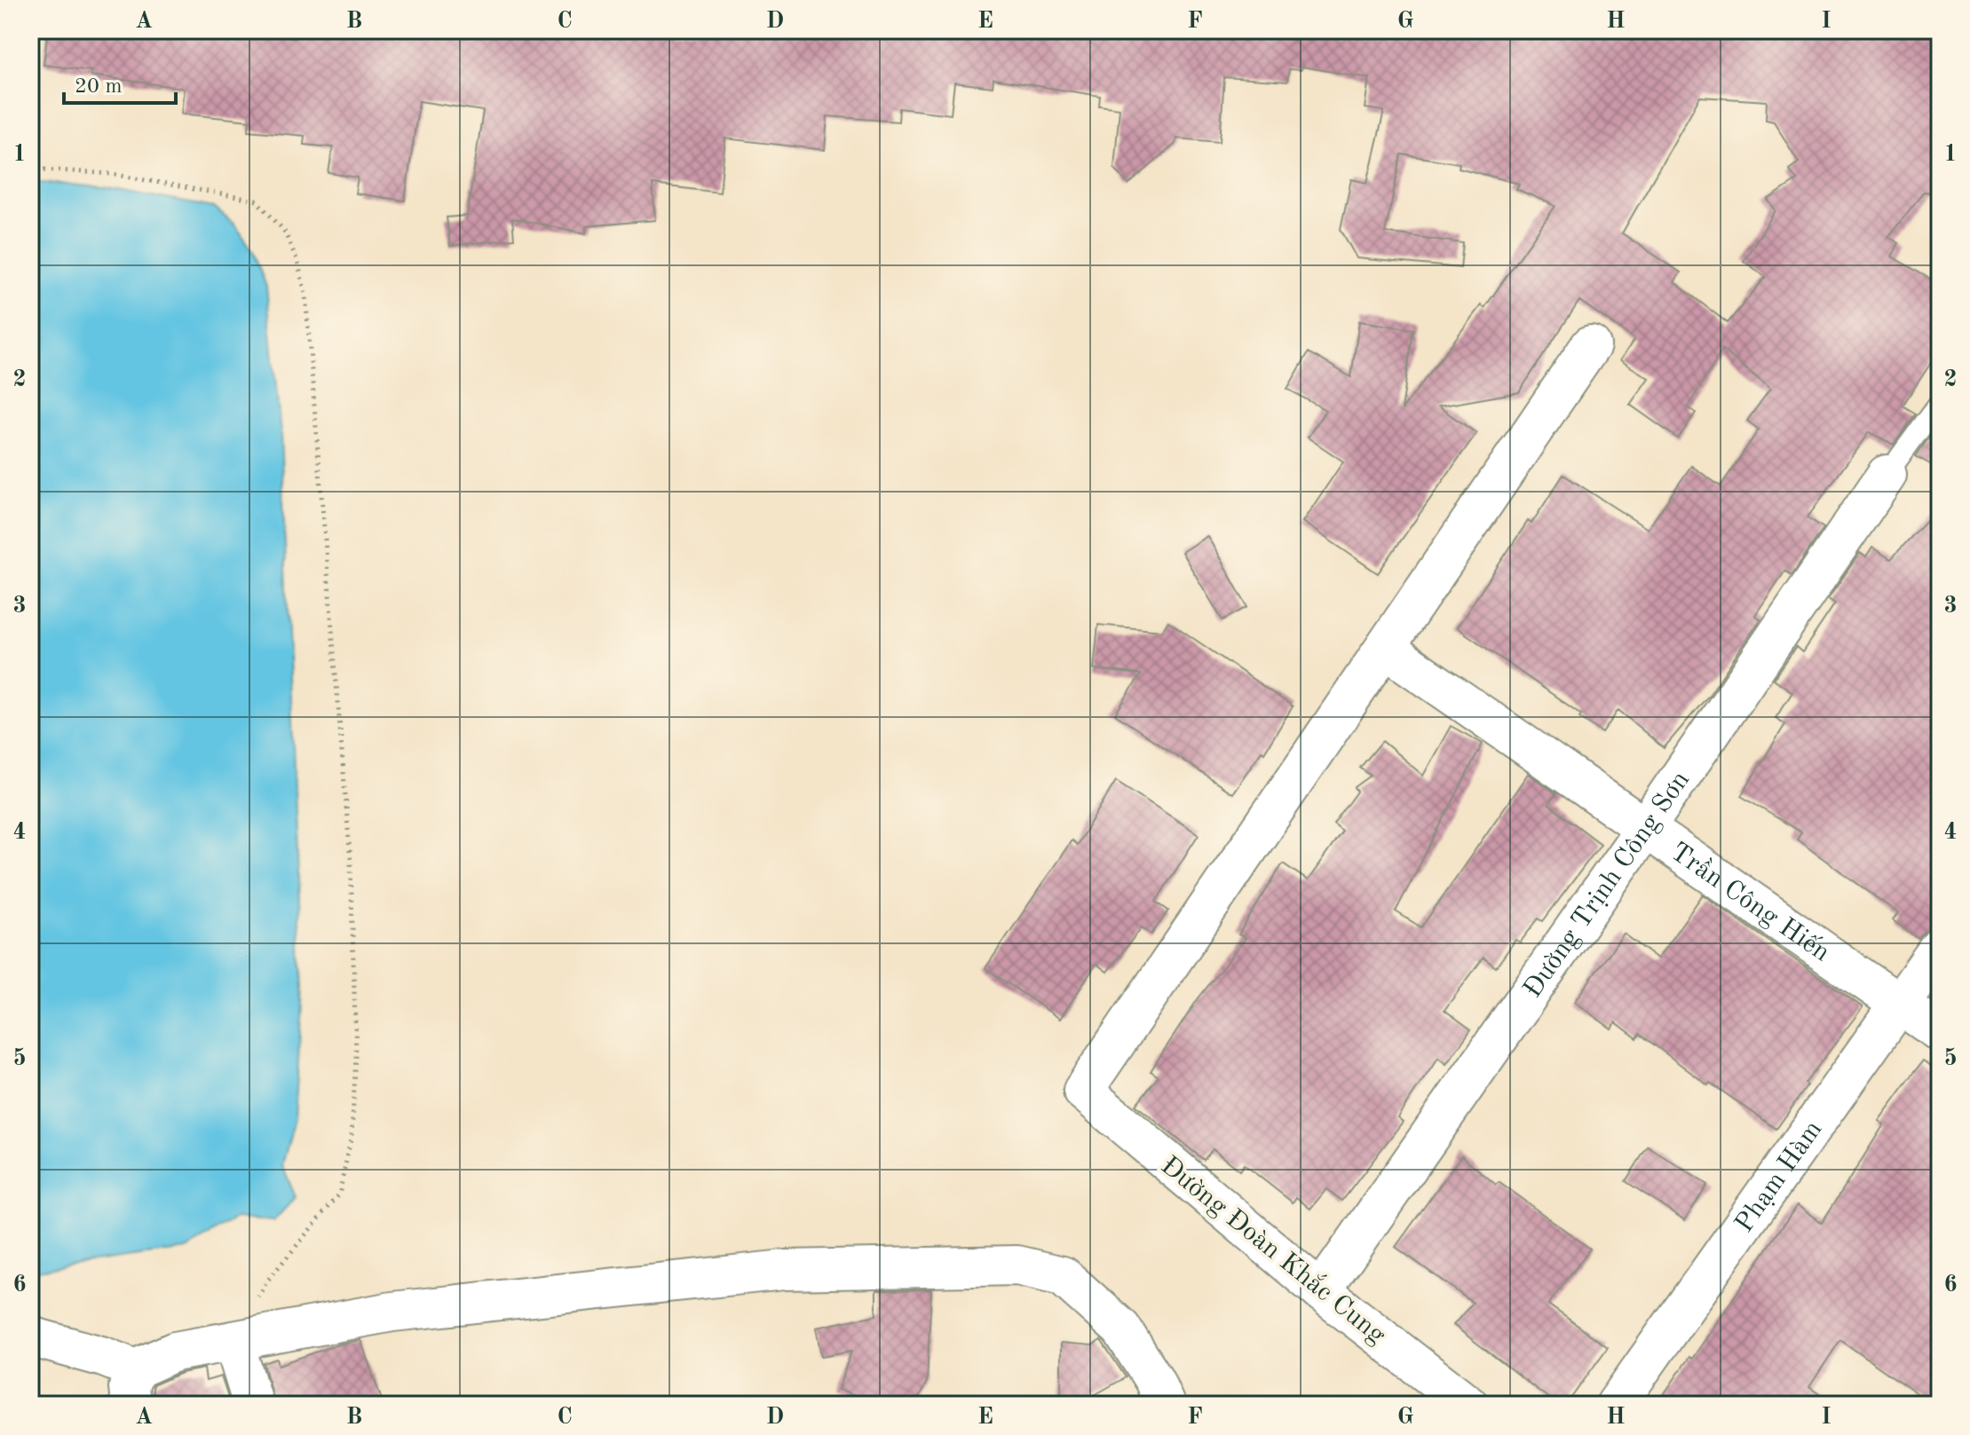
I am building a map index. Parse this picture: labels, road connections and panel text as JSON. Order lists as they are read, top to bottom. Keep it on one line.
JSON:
{"streets":{"street":["Đường Trịnh Công Sơn","Trần Công Hiến","Phạm Hàm","Đường Đoàn Khắc Cung"]},"crossings":[["Đường Trịnh Công Sơn","Trần Công Hiến"],["Đường Trịnh Công Sơn","Đường Đoàn Khắc Cung"],["Trần Công Hiến","Phạm Hàm"],["Trần Công Hiến","Đường Đoàn Khắc Cung"]],"scale_bar":"20 m","grid":{"columns":["A","B","C","D","E","F","G","H","I"],"rows":["1","2","3","4","5","6"]}}
